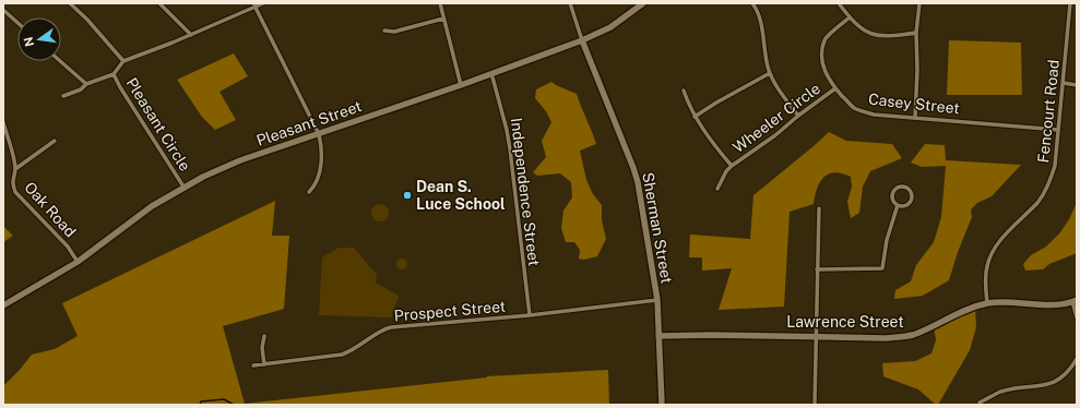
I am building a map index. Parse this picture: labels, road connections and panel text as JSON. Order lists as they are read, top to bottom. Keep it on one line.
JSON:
{"streets":{"main road":["Pleasant Street","Sherman Street","Lawrence Street"],"street":["Casey Street","Fencourt Road","Wheeler Circle","Pleasant Circle","Independence Street","Oak Road","Prospect Street"]},"crossings":[["Casey Street","Fencourt Road"],["Casey Street","Wheeler Circle"],["Fencourt Road","Lawrence Street"],["Pleasant Street","Pleasant Circle"],["Pleasant Street","Independence Street"],["Pleasant Street","Oak Road"],["Pleasant Street","Sherman Street"],["Independence Street","Prospect Street"],["Sherman Street","Prospect Street"],["Sherman Street","Lawrence Street"]],"places":["Dean S. Luce School"],"north":"left"}
